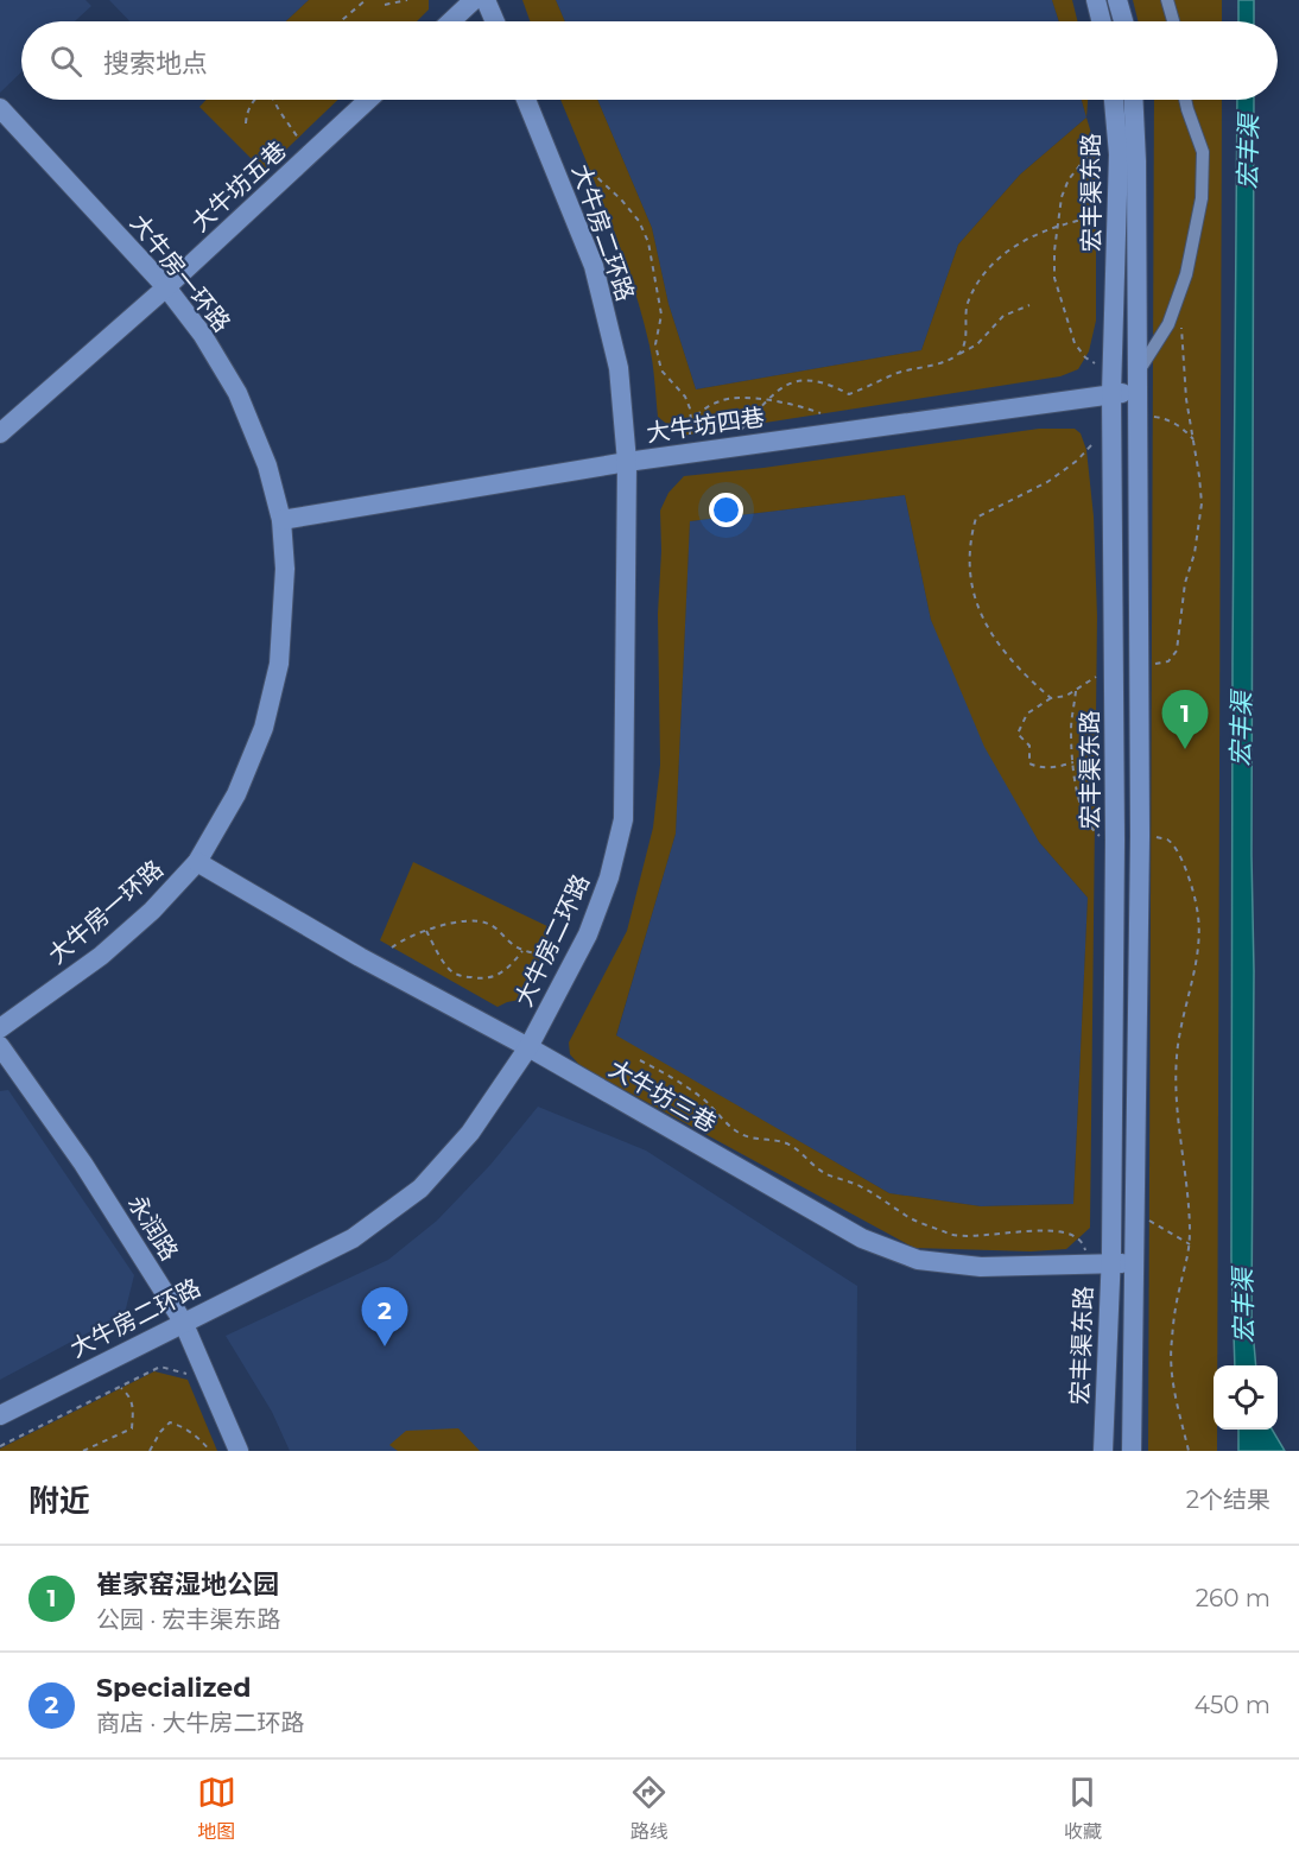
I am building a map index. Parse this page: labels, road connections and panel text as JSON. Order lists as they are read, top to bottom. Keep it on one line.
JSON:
{"streets":{"street":["大牛坊五巷","宏丰渠东路","大牛房二环路","大牛房一环路","大牛坊四巷","大牛坊三巷","永润路"]},"crossings":[["大牛坊五巷","大牛房一环路"],["宏丰渠东路","大牛坊四巷"],["宏丰渠东路","大牛坊三巷"],["大牛房二环路","大牛坊四巷"],["大牛房二环路","大牛坊三巷"],["大牛房二环路","永润路"],["大牛房一环路","大牛坊四巷"],["大牛房一环路","大牛坊三巷"]],"water":["宏丰渠"],"page":{"search":"搜索地点","pins":["1","2"],"heading":["附近","2个结果"],"list":[{"mark":"1","name":"崔家窑湿地公园","note":"公园 · 宏丰渠东路","value":"260 m"},{"mark":"2","name":"Specialized","note":"商店 · 大牛房二环路","value":"450 m"}],"nav":["地图","路线","收藏"]}}
